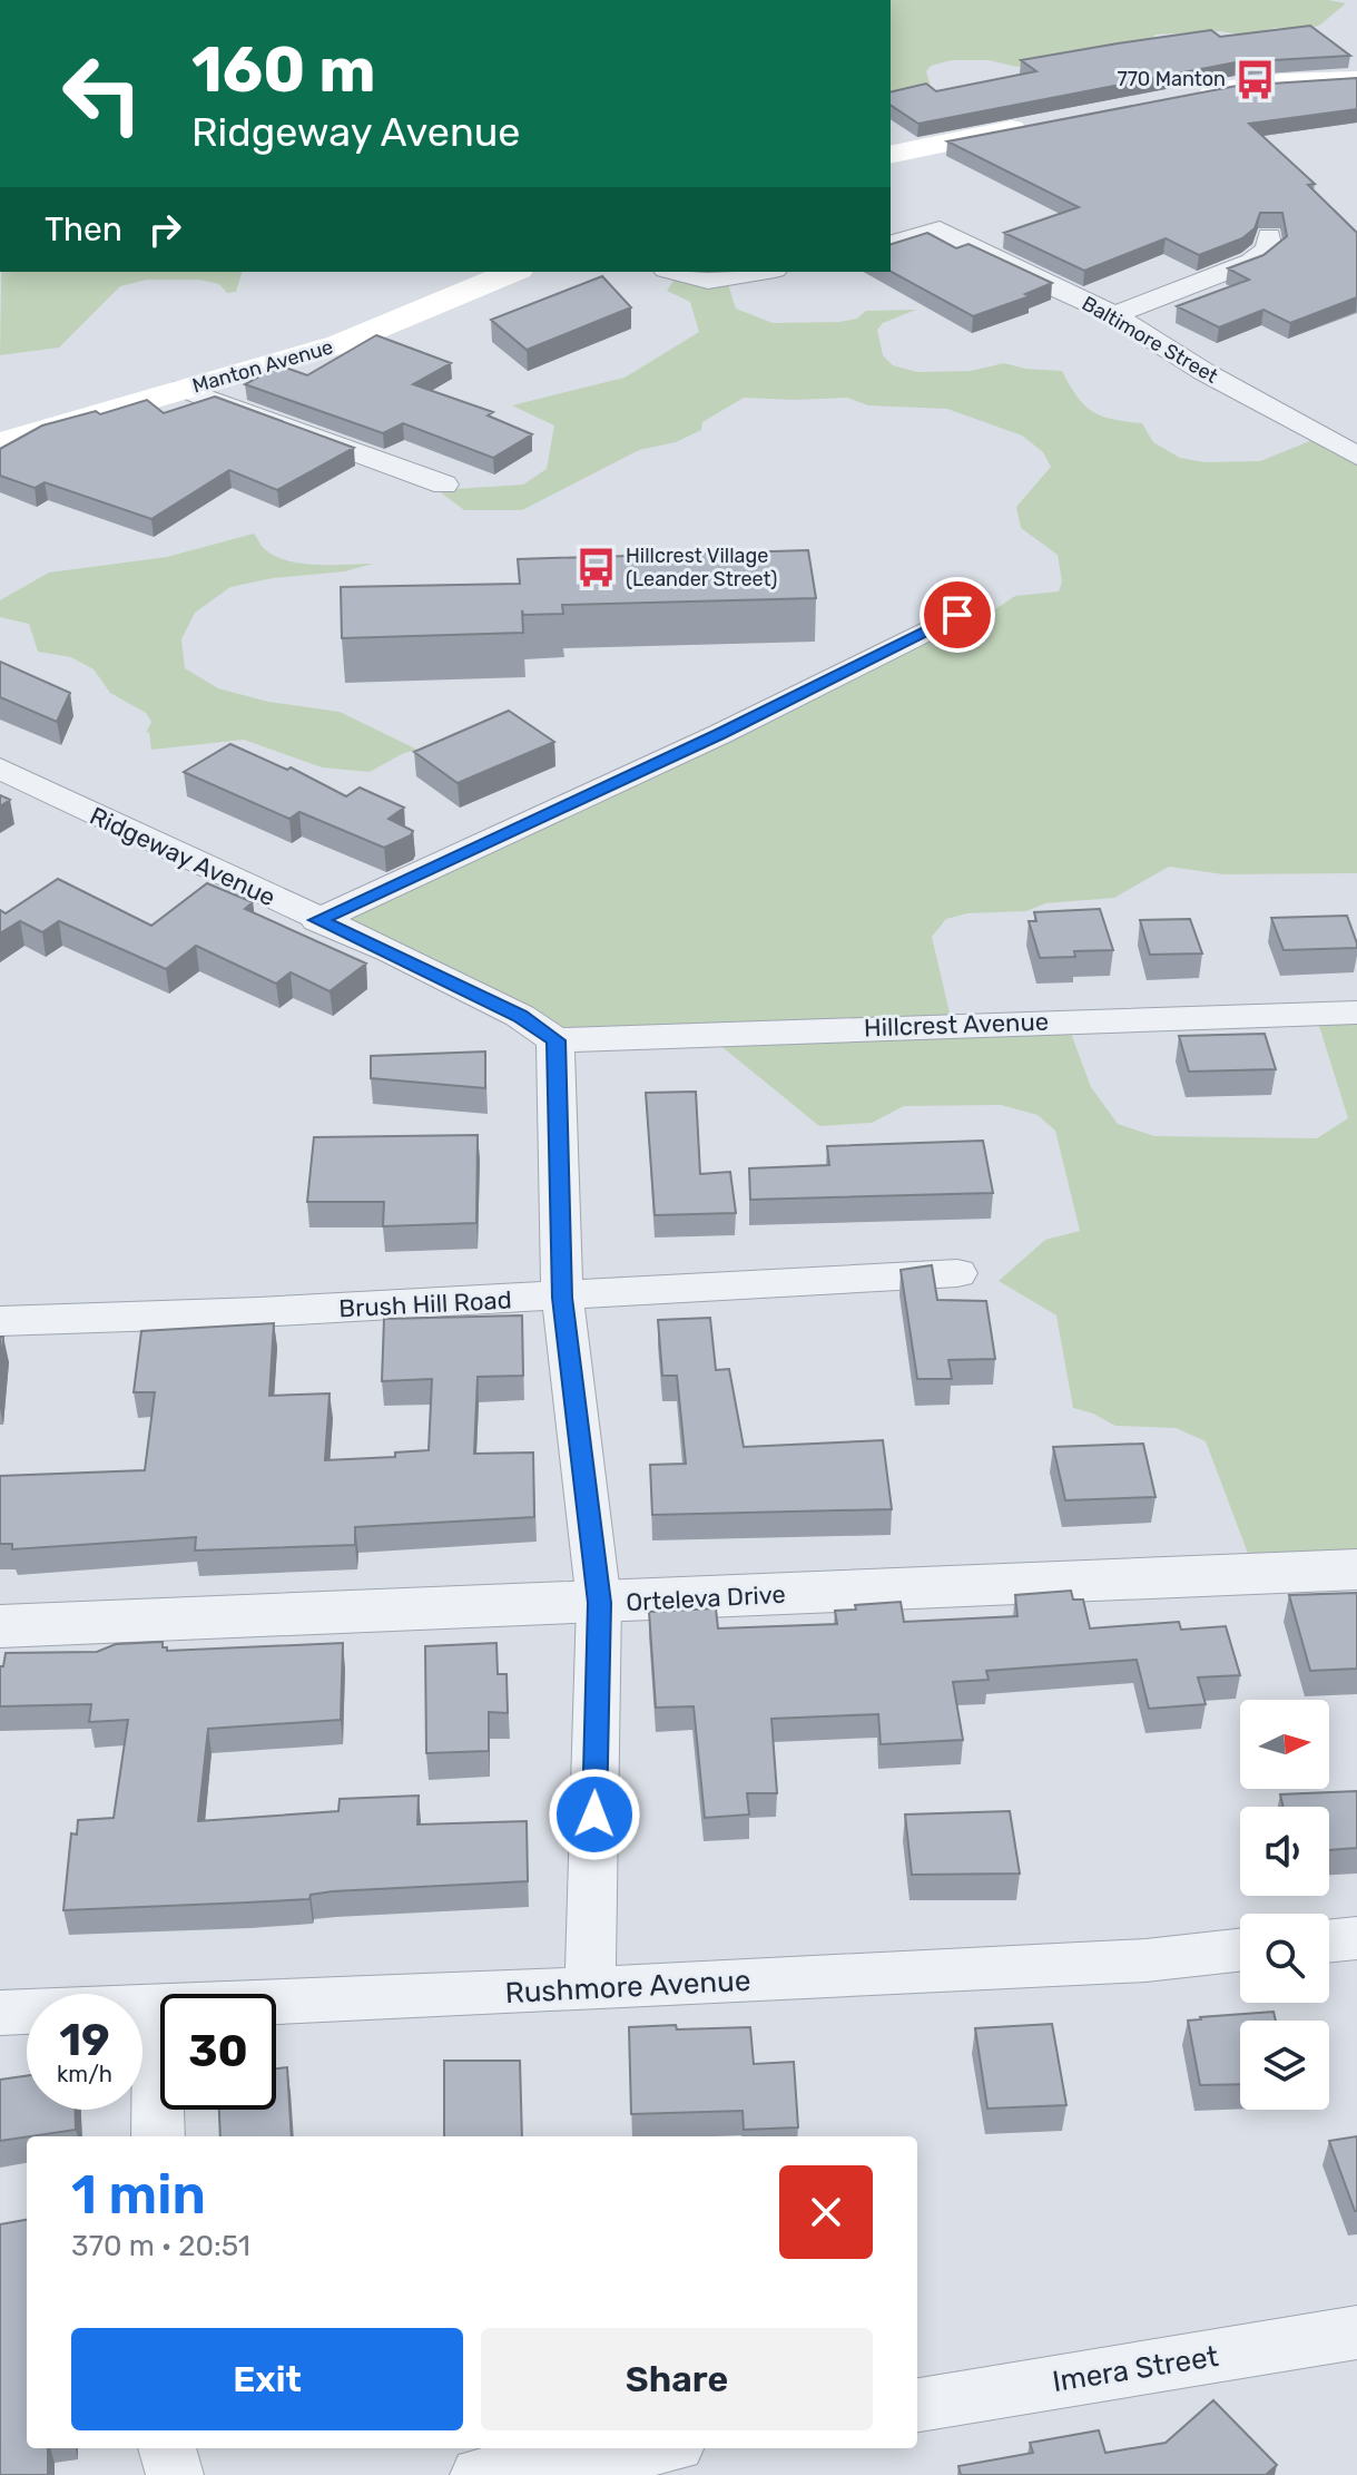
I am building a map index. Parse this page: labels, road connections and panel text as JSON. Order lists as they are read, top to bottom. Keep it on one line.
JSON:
{"streets":{"main road":["Manton Avenue"],"street":["Baltimore Street","Ridgeway Avenue","Hillcrest Avenue","Brush Hill Road","Orteleva Drive","Rushmore Avenue","Imera Street"]},"crossings":[["Ridgeway Avenue","Hillcrest Avenue"]],"places":{"bus stop":["770 Manton","Hillcrest Village (Leander Street)"]},"north":"right","page":{"turn":["160 m","Ridgeway Avenue"],"then":"Then","speed":"19 km/h","limit":"30","heading":["1 min","370 m · 20:51"],"buttons":["Exit","Share"]}}
